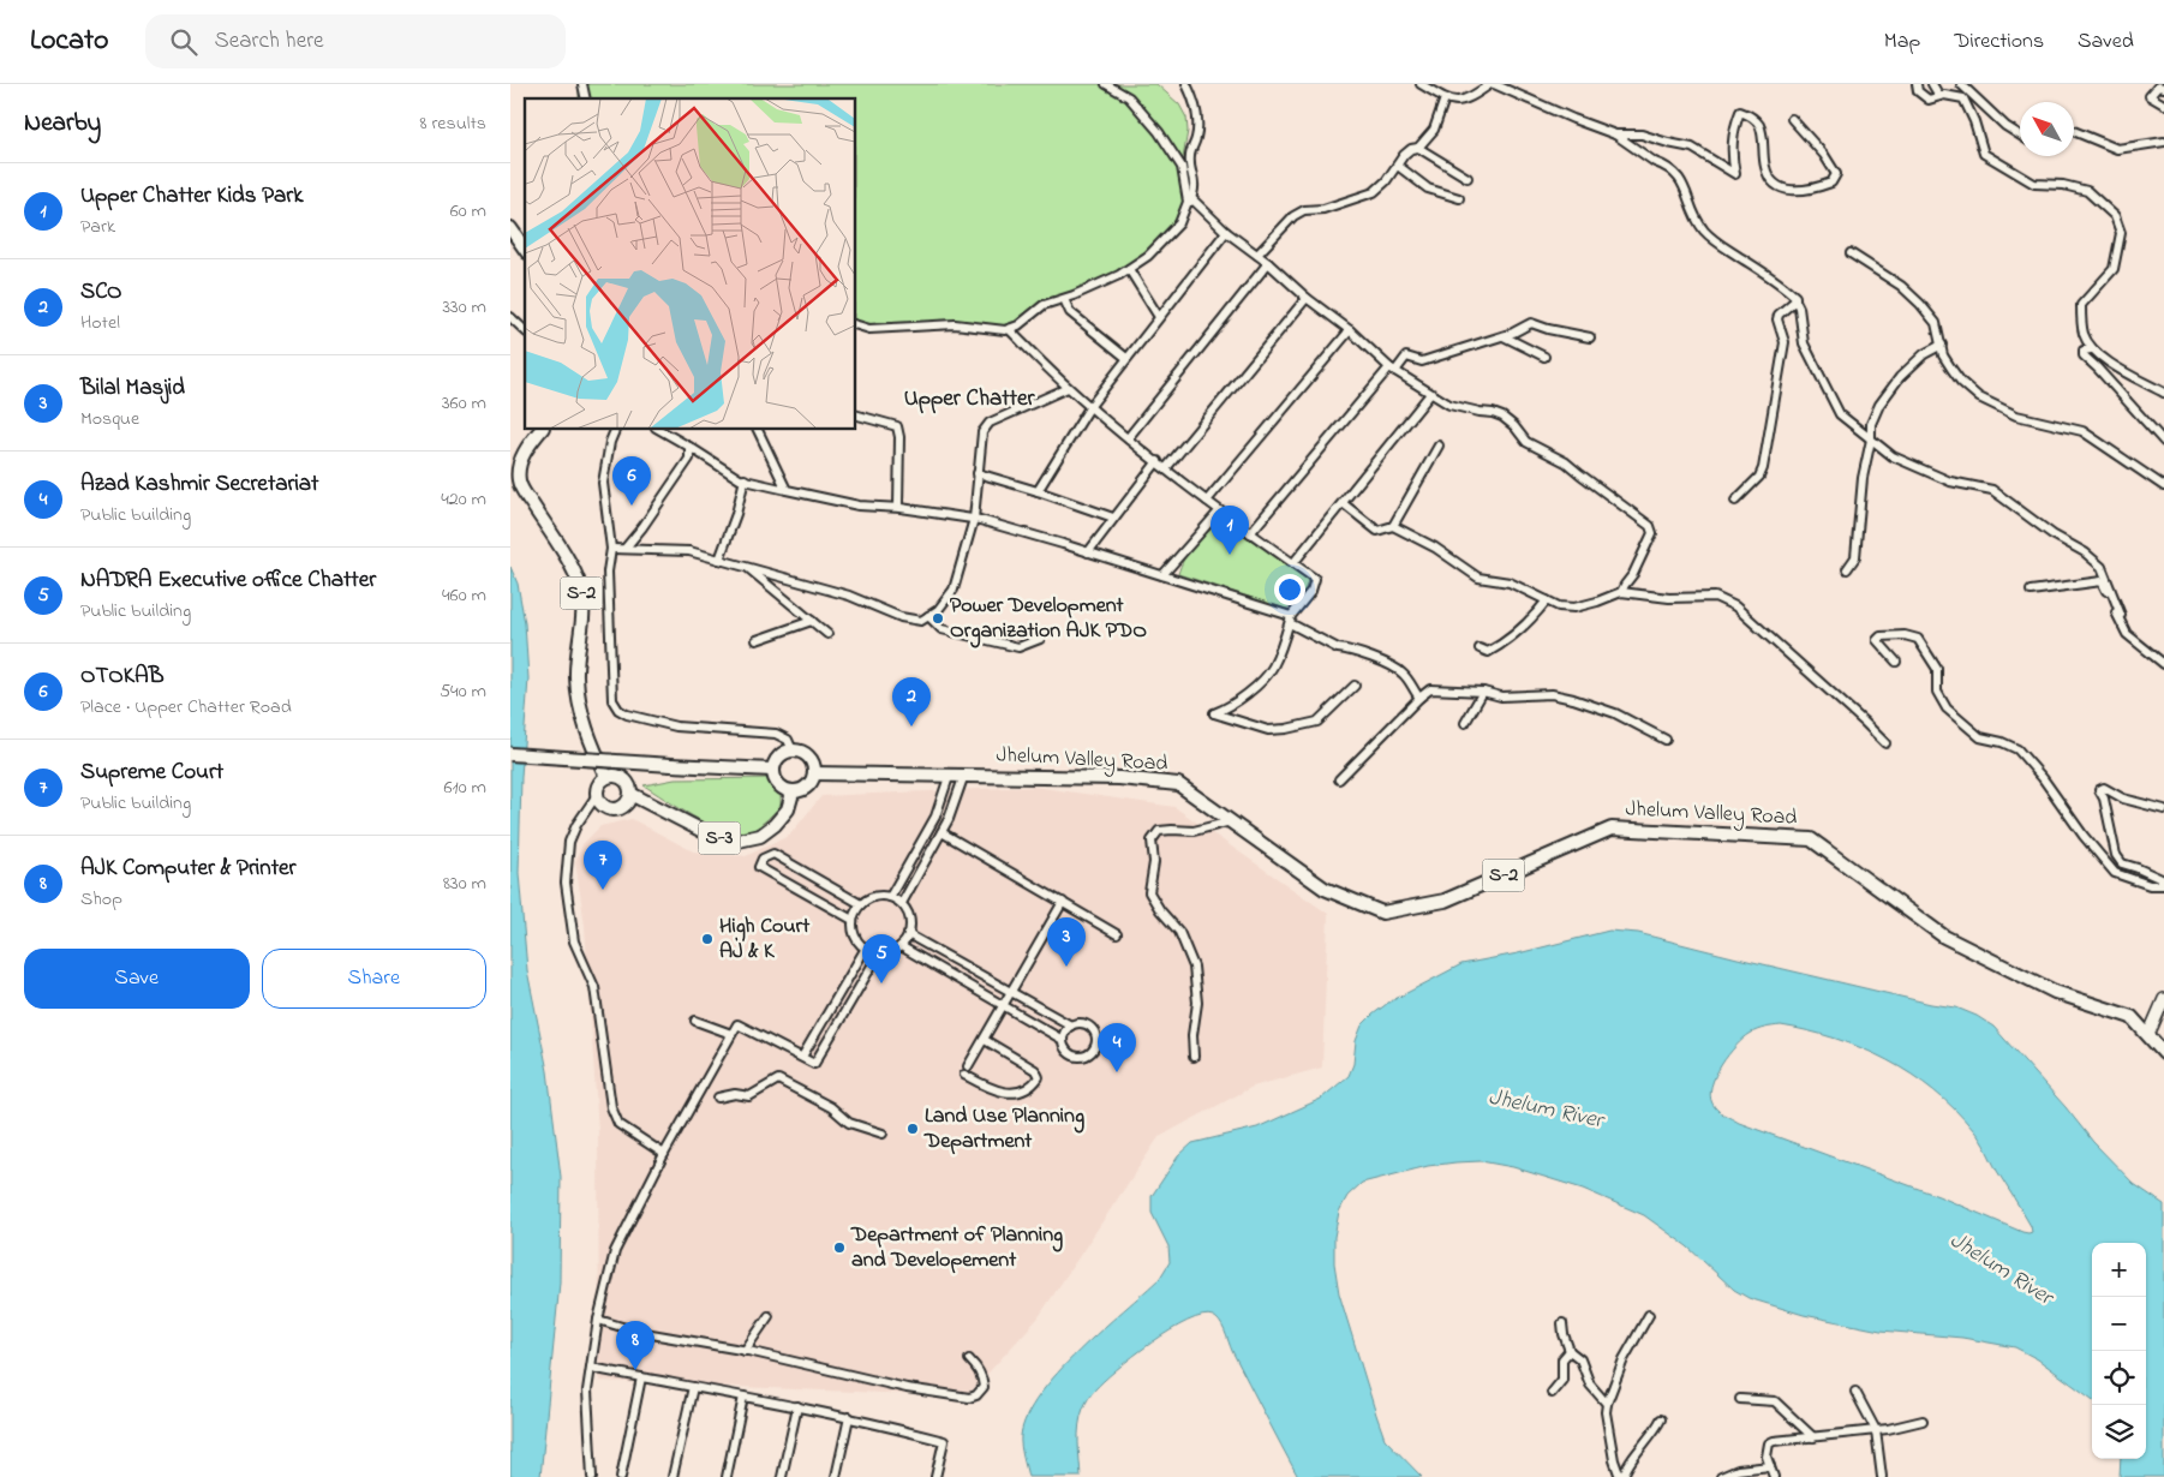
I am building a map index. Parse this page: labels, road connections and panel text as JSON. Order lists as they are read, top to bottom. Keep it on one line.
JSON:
{"streets":{"highway":["S-2","Jhelum Valley Road","S-3"]},"crossings":[["S-2","S-3"],["Jhelum Valley Road","S-3"]],"districts":["Upper Chatter"],"water":["Jhelum River"],"places":["Power Development Organization AJK PDO","High Court AJ & K","Land Use Planning Department","Department of Planning and Developement"],"north":"top left","page":{"header":"Locato","search":"Search here","nav":["Map","Directions","Saved"],"heading":["Nearby","8 results"],"list":[{"mark":"1","name":"Upper Chatter Kids Park","note":"Park","value":"60 m"},{"mark":"2","name":"SCO","note":"Hotel","value":"330 m"},{"mark":"3","name":"Bilal Masjid","note":"Mosque","value":"360 m"},{"mark":"4","name":"Azad Kashmir Secretariat","note":"Public building","value":"420 m"},{"mark":"5","name":"NADRA Executive office Chatter","note":"Public building","value":"460 m"},{"mark":"6","name":"OTOKAB","note":"Place · Upper Chatter Road","value":"540 m"},{"mark":"7","name":"Supreme Court","note":"Public building","value":"610 m"},{"mark":"8","name":"AJK Computer & Printer","note":"Shop","value":"830 m"}],"pins":["6","1","2","7","3","5","4","8"],"buttons":["Save","Share"],"map_buttons":["+","−"]}}
